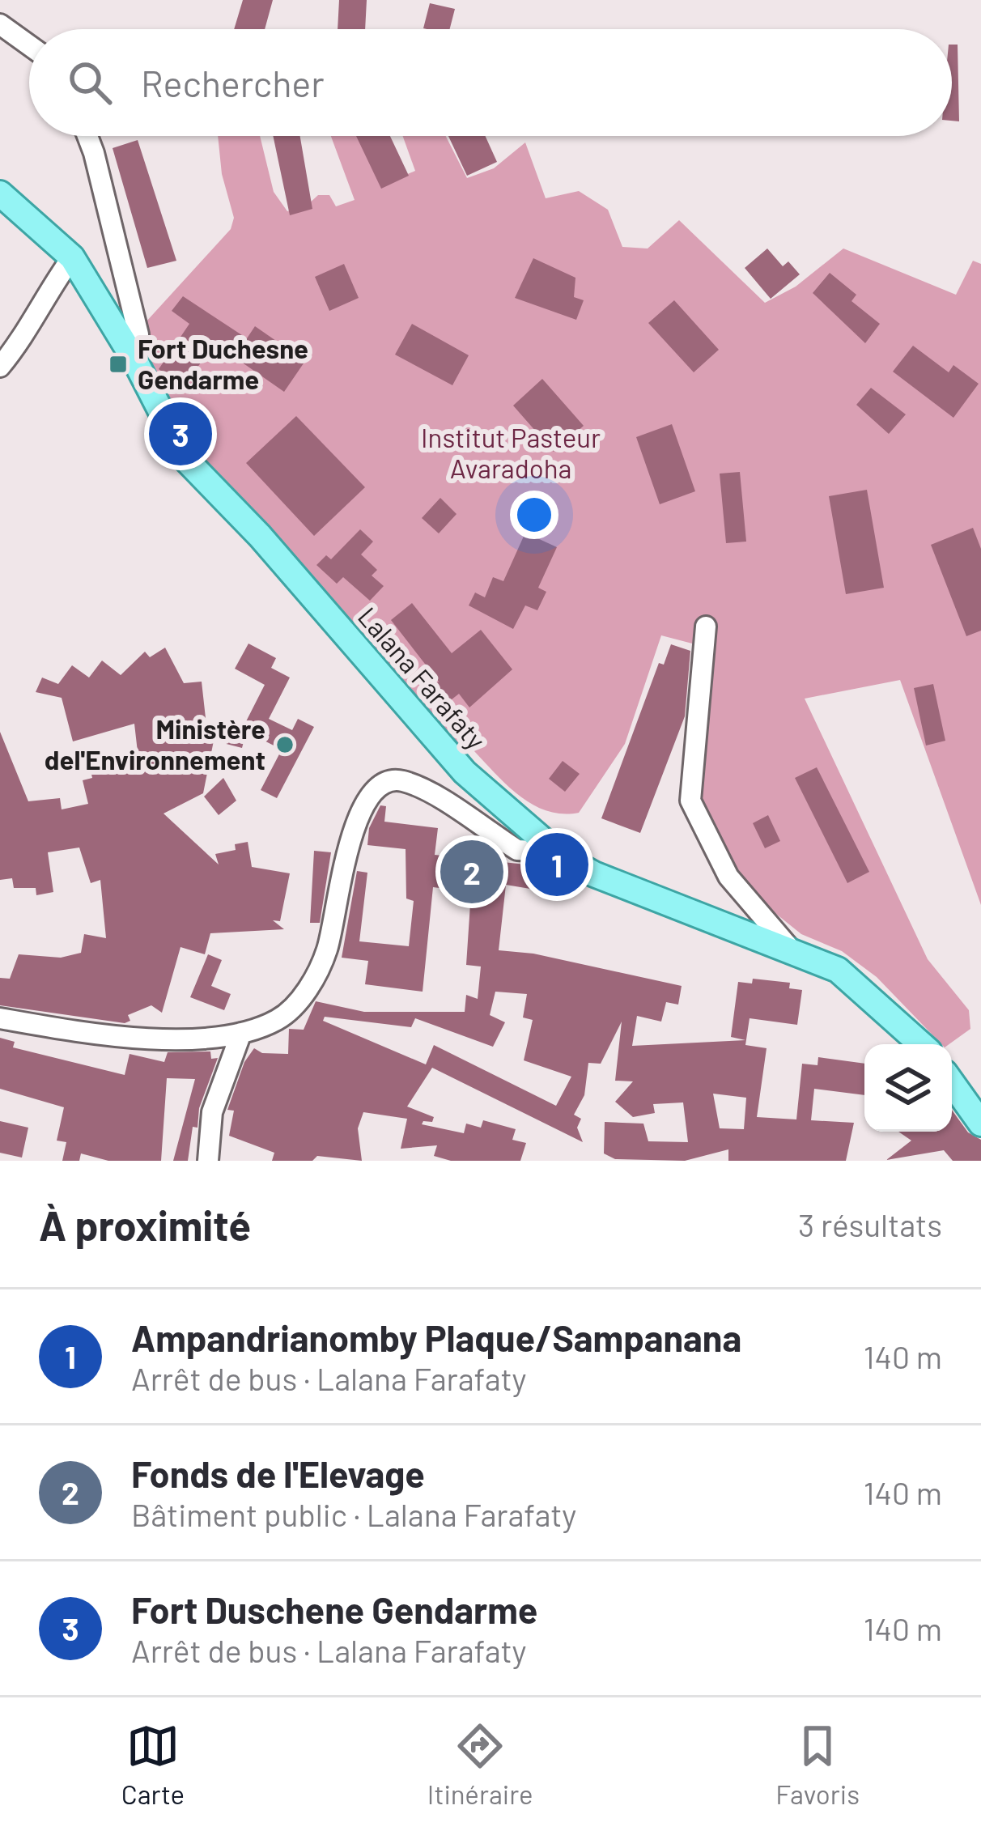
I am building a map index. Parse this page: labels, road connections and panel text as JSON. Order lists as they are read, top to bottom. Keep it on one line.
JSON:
{"streets":{"main road":["Lalana Farafaty"]},"parks":["Institut Pasteur Avaradoha"],"places":{"transit":["Fort Duchesne Gendarme"],"other":["Ministère del'Environnement"]},"page":{"search":"Rechercher","pins":["3","1","2"],"heading":["À proximité","3 résultats"],"list":[{"mark":"1","name":"Ampandrianomby Plaque/Sampanana","note":"Arrêt de bus · Lalana Farafaty","value":"140 m"},{"mark":"2","name":"Fonds de l'Elevage","note":"Bâtiment public · Lalana Farafaty","value":"140 m"},{"mark":"3","name":"Fort Duschene Gendarme","note":"Arrêt de bus · Lalana Farafaty","value":"140 m"}],"nav":["Carte","Itinéraire","Favoris"]}}
